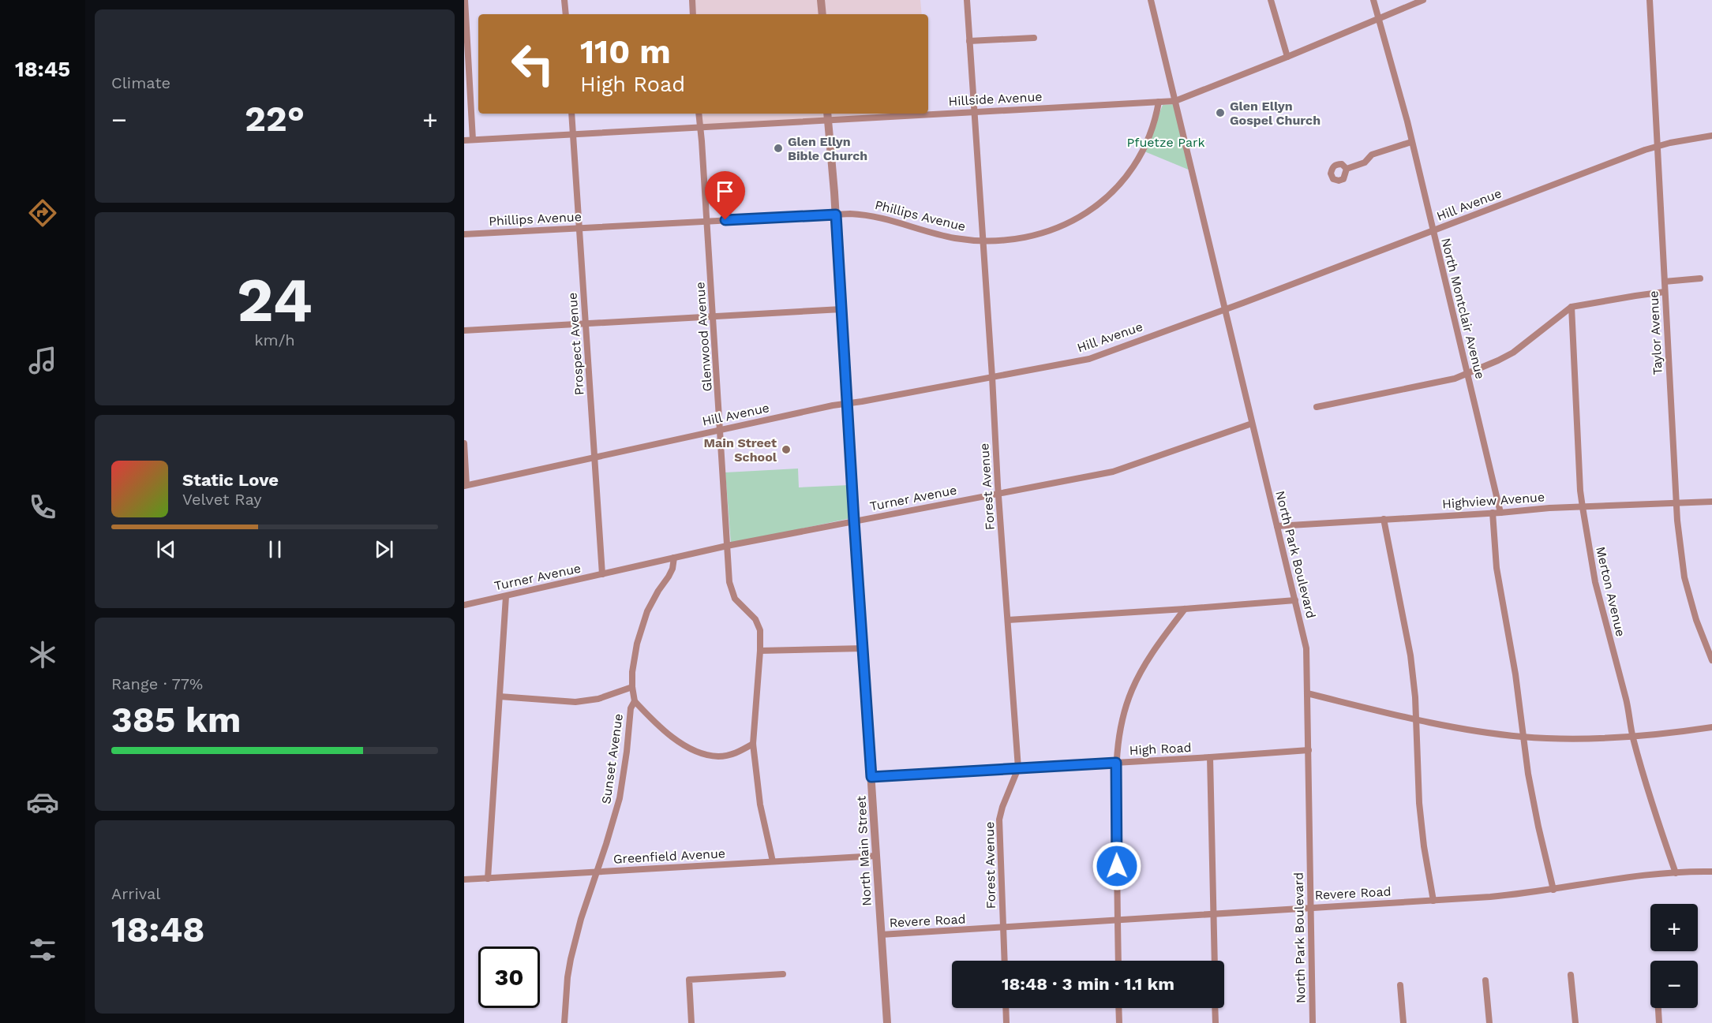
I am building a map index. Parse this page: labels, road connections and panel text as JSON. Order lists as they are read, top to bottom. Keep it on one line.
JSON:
{"streets":{"street":["Hillside Avenue","Hill Avenue","Phillips Avenue","North Montclair Avenue","Taylor Avenue","Glenwood Avenue","Prospect Avenue","Forest Avenue","Turner Avenue","Highview Avenue","North Park Boulevard","Merton Avenue","High Road","Sunset Avenue","North Main Street","Greenfield Avenue","Revere Road"]},"crossings":[["Hillside Avenue","Phillips Avenue"],["Hillside Avenue","North Montclair Avenue"],["Hillside Avenue","Glenwood Avenue"],["Hillside Avenue","Prospect Avenue"],["Hillside Avenue","Forest Avenue"],["Hillside Avenue","North Park Boulevard"],["Hillside Avenue","North Main Street"],["Hill Avenue","North Montclair Avenue"],["Hill Avenue","Taylor Avenue"],["Hill Avenue","Glenwood Avenue"],["Hill Avenue","Prospect Avenue"],["Hill Avenue","Forest Avenue"],["Hill Avenue","North Park Boulevard"],["Hill Avenue","North Main Street"],["Phillips Avenue","Glenwood Avenue"],["Phillips Avenue","Prospect Avenue"],["Phillips Avenue","Forest Avenue"],["Phillips Avenue","North Main Street"],["North Montclair Avenue","Highview Avenue"],["Taylor Avenue","Highview Avenue"],["Glenwood Avenue","Turner Avenue"],["Glenwood Avenue","Greenfield Avenue"],["Prospect Avenue","Turner Avenue"],["Forest Avenue","Turner Avenue"],["Forest Avenue","High Road"],["Forest Avenue","Revere Road"],["Turner Avenue","North Park Boulevard"],["Turner Avenue","Sunset Avenue"],["Turner Avenue","North Main Street"],["Highview Avenue","North Park Boulevard"],["Highview Avenue","Merton Avenue"],["North Park Boulevard","High Road"],["North Park Boulevard","Revere Road"],["Merton Avenue","Revere Road"],["High Road","North Main Street"],["Sunset Avenue","Greenfield Avenue"],["North Main Street","Greenfield Avenue"],["North Main Street","Revere Road"]],"parks":["Pfuetze Park"],"places":["Glen Ellyn Gospel Church","Glen Ellyn Bible Church","Main Street School"],"page":{"tabs":"18:45","tile":["Climate",["24","km/h"],["Range · 77%","385 km"],["Arrival","18:48"]],"turn":["110 m","High Road"],"heat":["−","22°","+"],"song":["Static Love","Velvet Ray"],"map_buttons":["+","−"],"limit":"30","trip":"18:48 · 3 min · 1.1 km"}}
